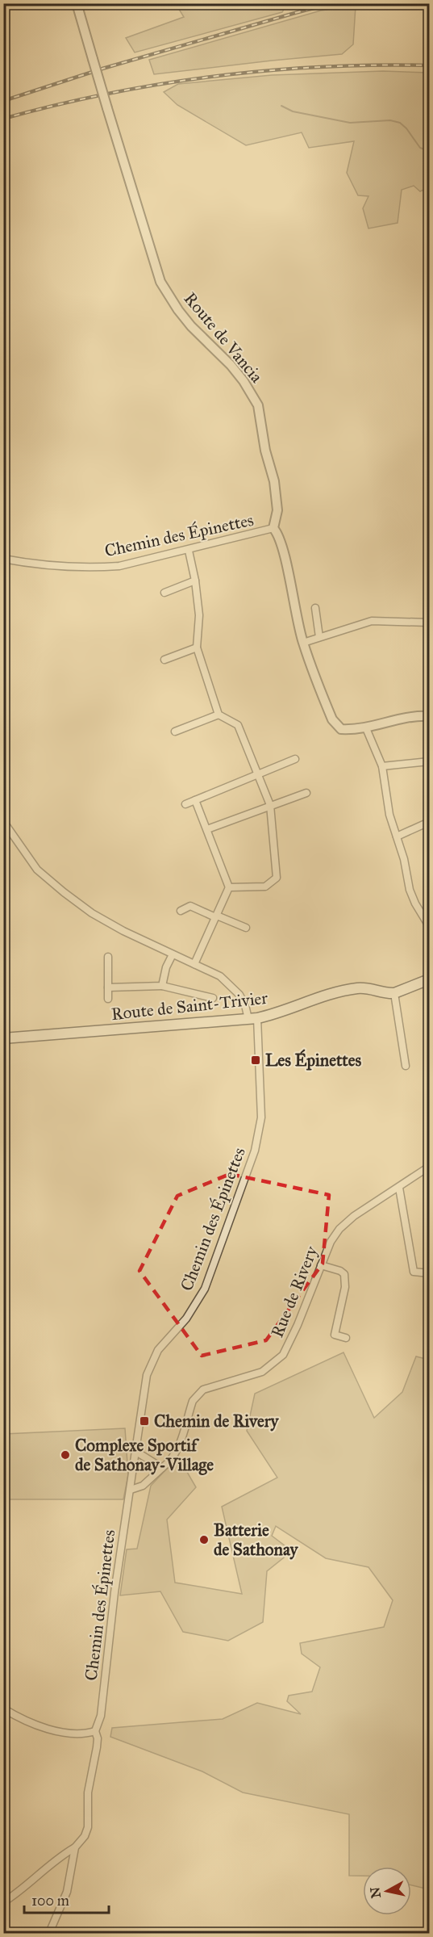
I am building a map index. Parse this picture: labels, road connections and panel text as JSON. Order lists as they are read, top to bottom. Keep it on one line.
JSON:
{"streets":{"main road":["Route de Saint-Trivier"],"street":["Route de Vancia","Chemin des Épinettes","Rue de Rivery"]},"crossings":[["Route de Vancia","Chemin des Épinettes"],["Chemin des Épinettes","Route de Saint-Trivier"],["Chemin des Épinettes","Rue de Rivery"]],"places":{"transit":["Les Épinettes","Chemin de Rivery"],"other":["Complexe Sportif de Sathonay-Village","Batterie de Sathonay"]},"scale_bar":"100 m","north":"left"}
